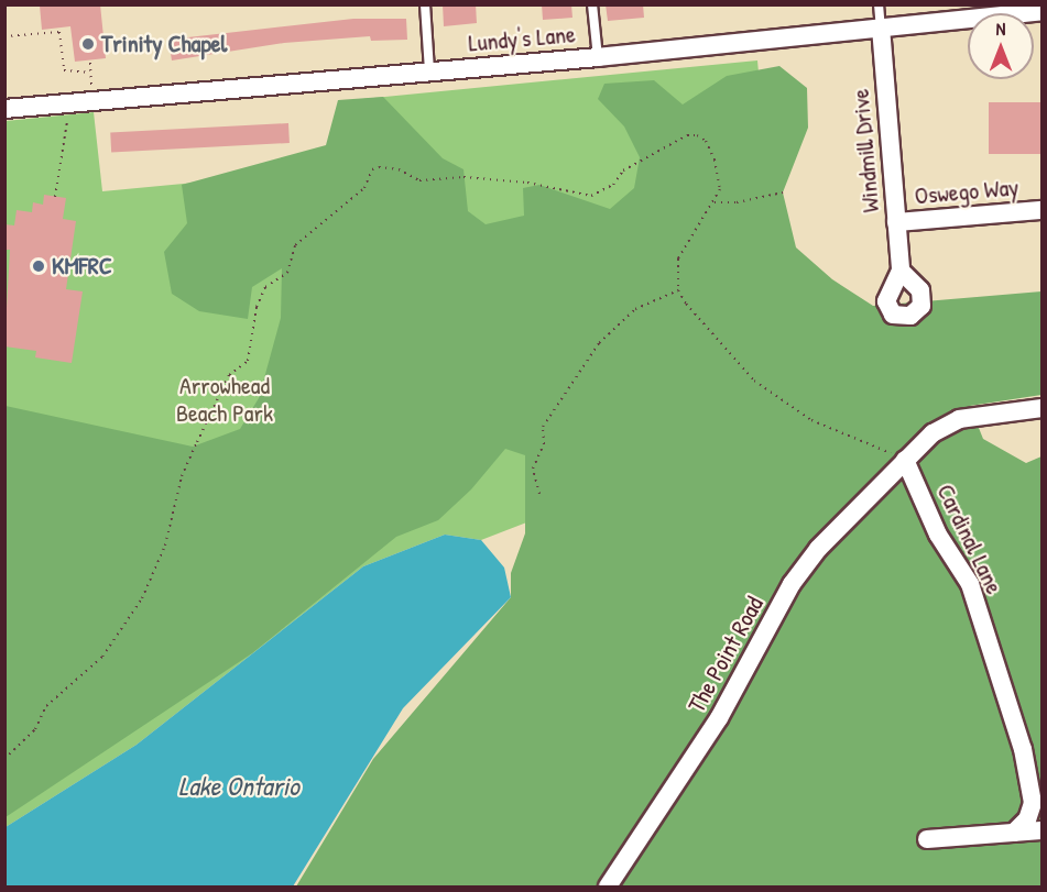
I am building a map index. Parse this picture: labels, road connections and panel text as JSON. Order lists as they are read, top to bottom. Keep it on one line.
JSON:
{"streets":{"street":["Lundy's Lane","Windmill Drive","Oswego Way","Cardinal Lane","The Point Road"]},"crossings":[["Lundy's Lane","Windmill Drive"],["Windmill Drive","Oswego Way"],["Cardinal Lane","The Point Road"]],"water":["Lake Ontario"],"parks":["Arrowhead Beach Park"],"places":["Trinity Chapel","KMFRC"],"north":"top"}
